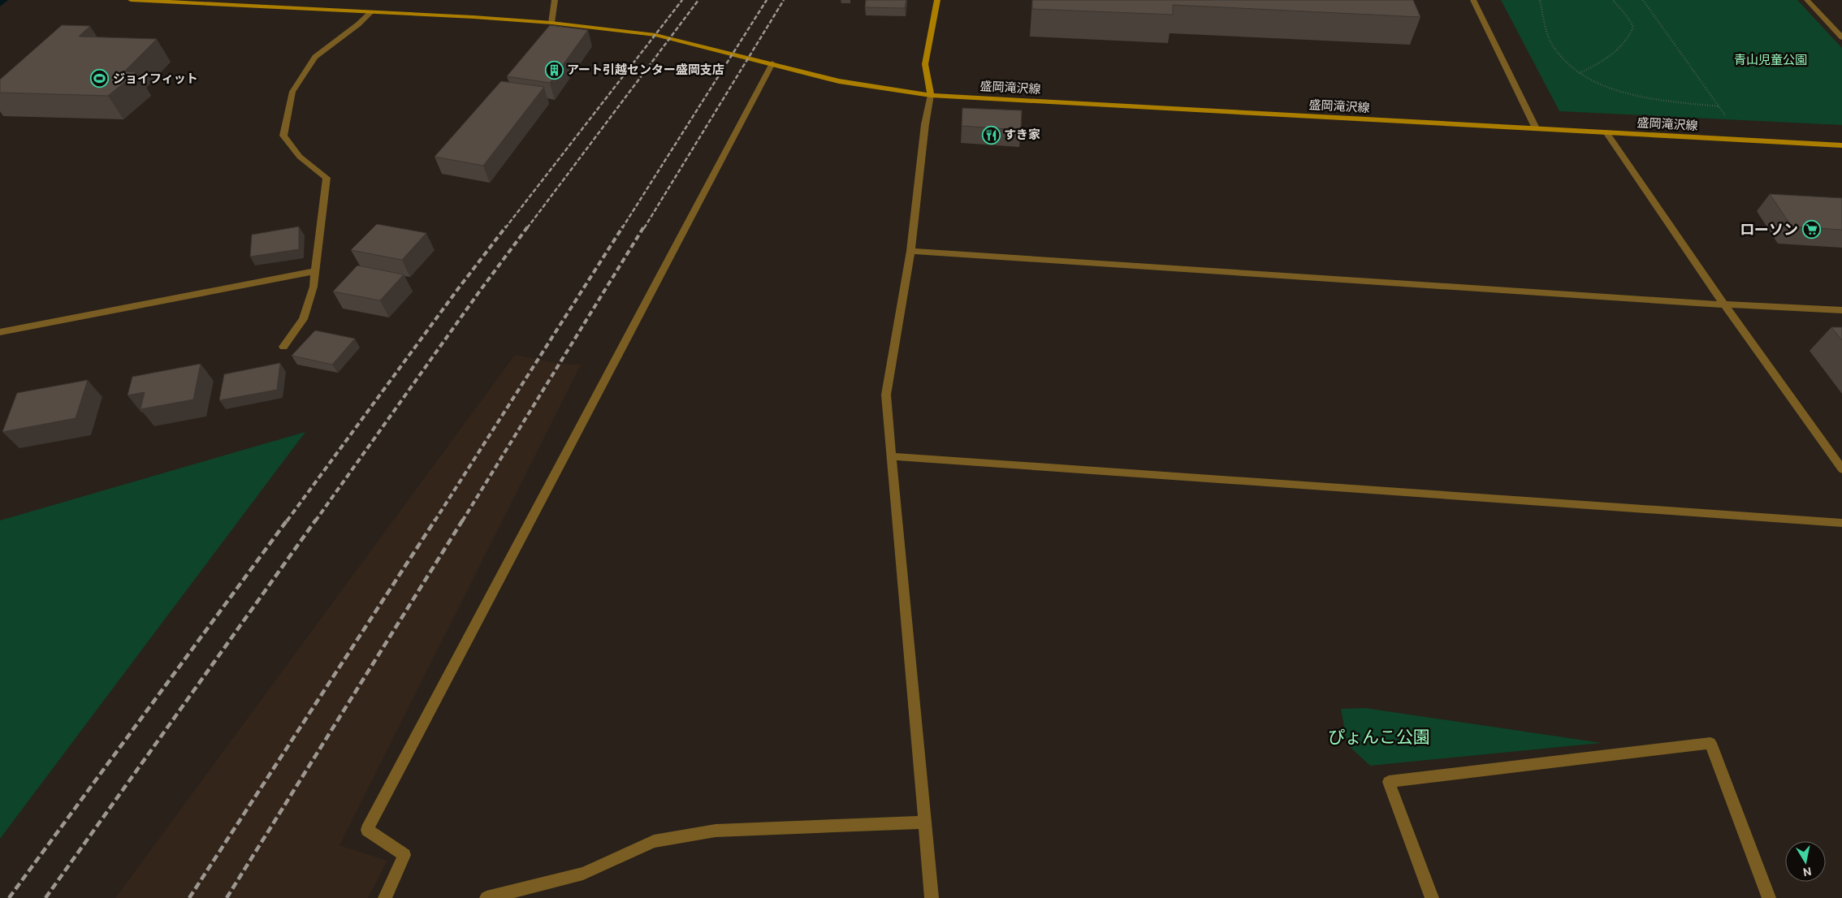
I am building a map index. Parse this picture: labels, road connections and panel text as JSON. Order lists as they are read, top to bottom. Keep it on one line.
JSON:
{"streets":{"main road":["盛岡滝沢線"]},"parks":["青山児童公園","ぴょんこ公園"],"places":{"building":["アート引越センター盛岡支店"],"sports":["ジョイフィット"],"restaurant":["すき家"],"supermarket":["ローソン"]},"north":"bottom"}
